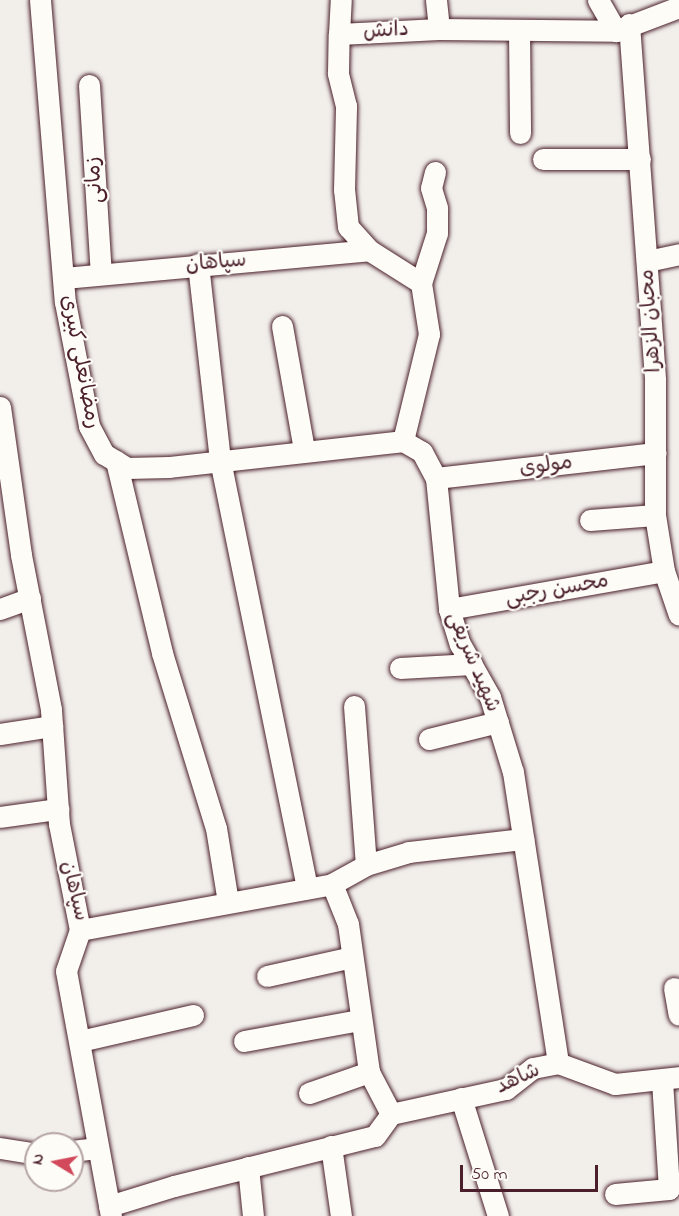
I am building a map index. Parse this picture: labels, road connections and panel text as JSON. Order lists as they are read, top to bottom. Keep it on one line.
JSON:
{"streets":{"street":["دانش","زمانی","سپاهان","محبان الزهرا","رمضانعلی کبیری","مولوی","محسن رجبی","شهید شریفی","شاهد"]},"crossings":[["دانش","سپاهان"],["دانش","محبان الزهرا"],["زمانی","سپاهان"],["سپاهان","رمضانعلی کبیری"],["سپاهان","شهید شریفی"],["محبان الزهرا","مولوی"],["محبان الزهرا","محسن رجبی"],["مولوی","شهید شریفی"],["محسن رجبی","شهید شریفی"],["شهید شریفی","شاهد"]],"scale_bar":"50 m","north":"left"}
